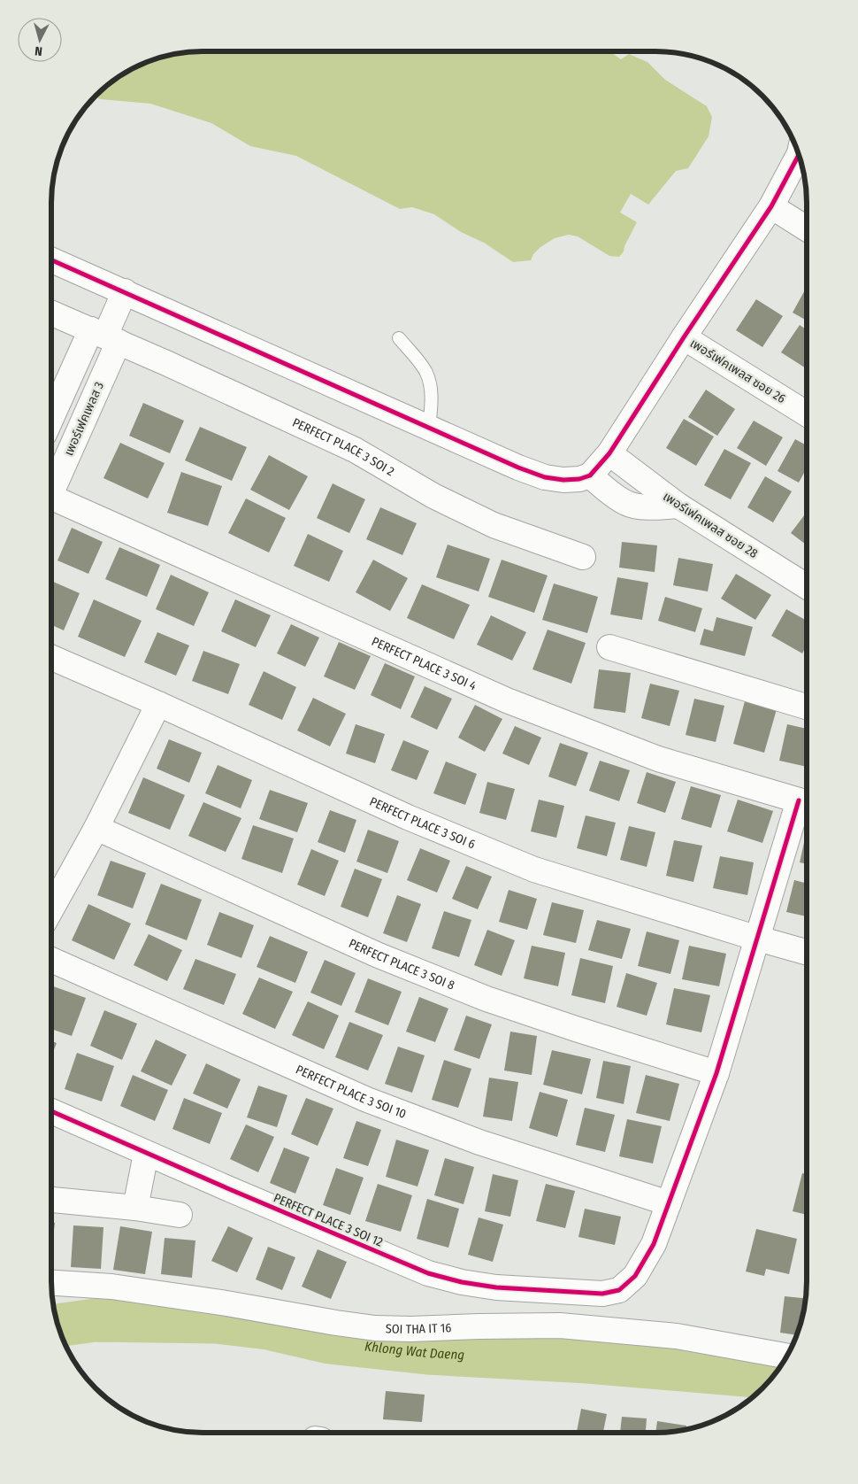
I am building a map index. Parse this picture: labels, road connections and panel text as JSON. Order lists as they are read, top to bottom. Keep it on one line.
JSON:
{"streets":{"street":["เพอร์เฟคเพลส ซอย 26","เพอร์เฟคเพลส 3","PERFECT PLACE 3 SOI 2","เพอร์เฟคเพลส ซอย 28","PERFECT PLACE 3 SOI 4","PERFECT PLACE 3 SOI 6","PERFECT PLACE 3 SOI 8","PERFECT PLACE 3 SOI 10","PERFECT PLACE 3 SOI 12","SOI THA IT 16"]},"crossings":[["เพอร์เฟคเพลส 3","PERFECT PLACE 3 SOI 2"],["PERFECT PLACE 3 SOI 10","PERFECT PLACE 3 SOI 12"]],"water":["Khlong Wat Daeng"],"north":"bottom"}
